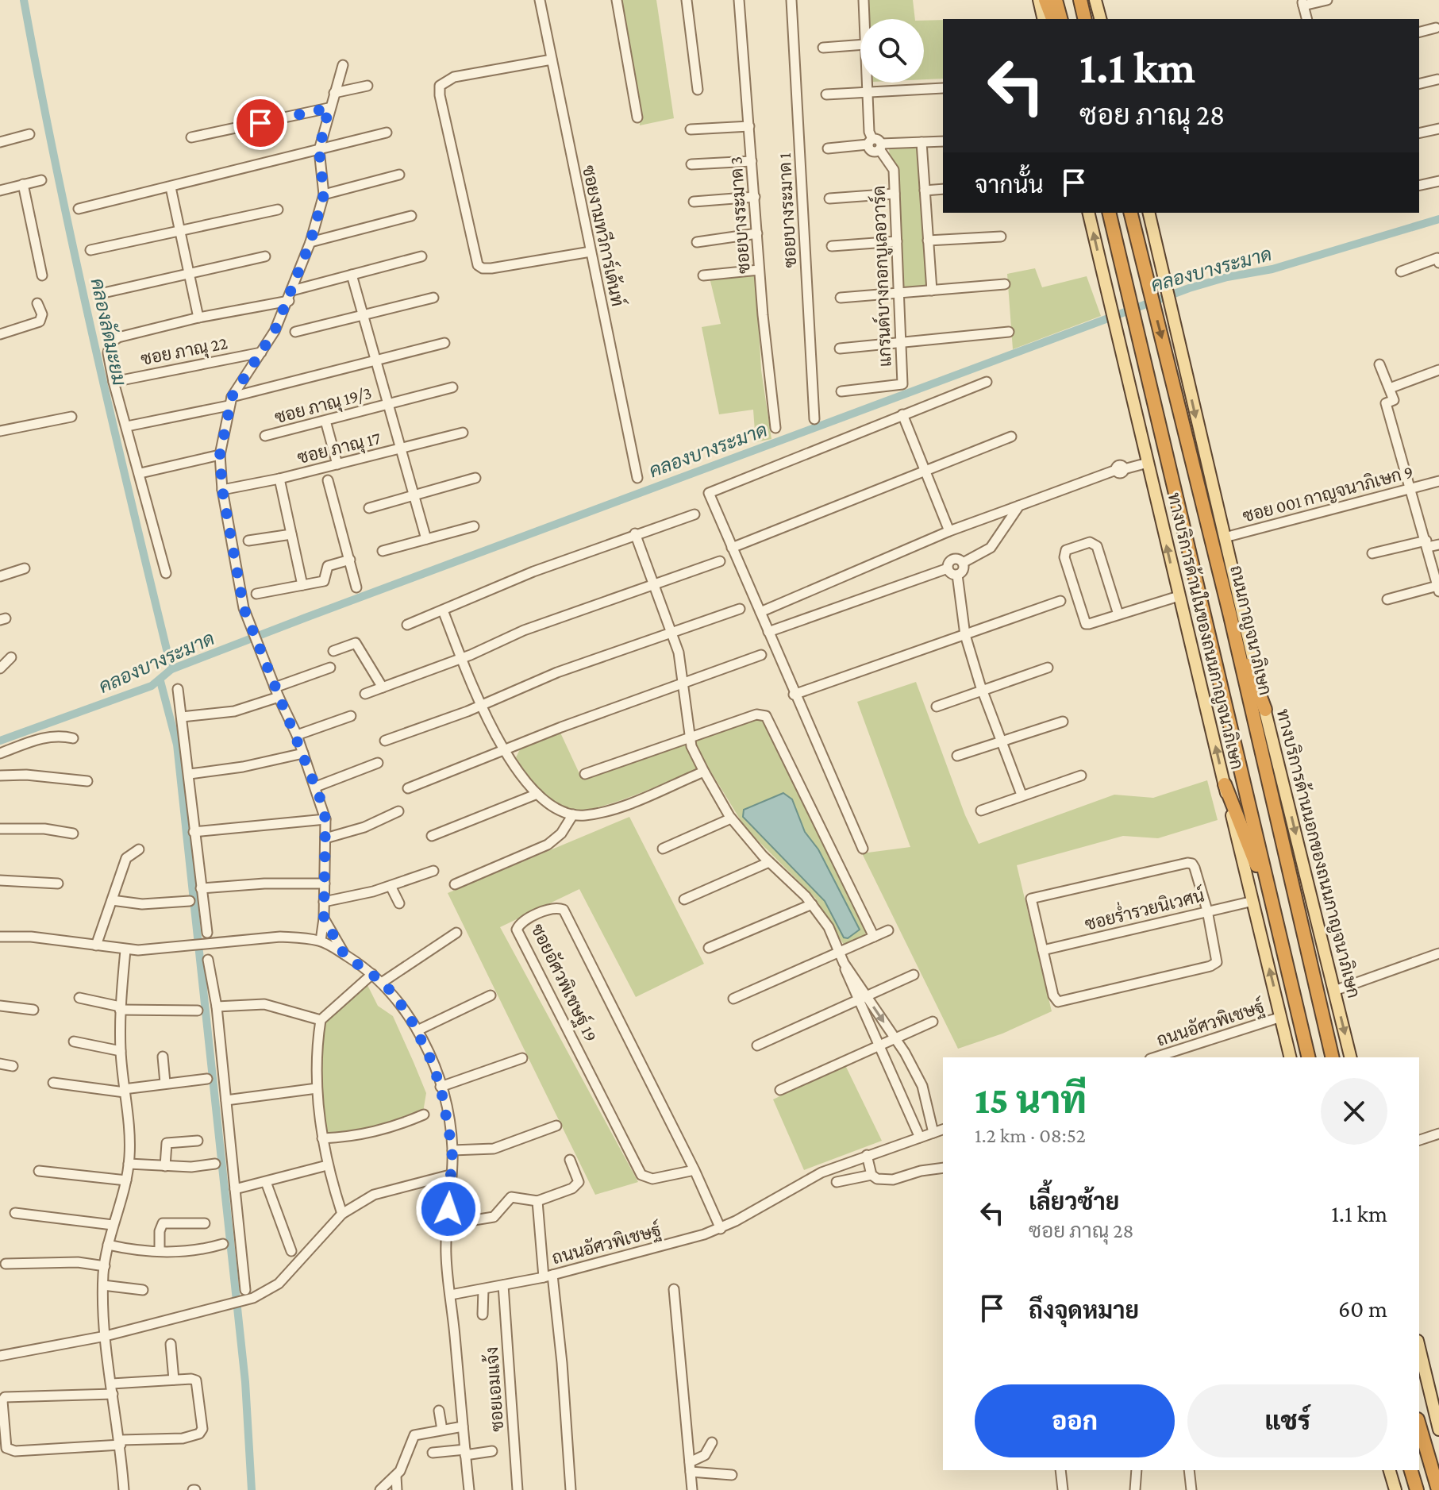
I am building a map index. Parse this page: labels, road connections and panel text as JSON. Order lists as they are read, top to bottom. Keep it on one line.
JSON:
{"streets":{"highway":["ถนนกาญจนาภิเษก"],"main road":["ทางบริการด้านในของถนนกาญจนาภิเษก","ทางบริการด้านนอกของถนนกาญจนาภิเษก"],"street":["ซอยบางระมาด 1","ซอยบางระมาด 3","ซอยงามทวีการ์เด้นท์","แกรนด์บางกอกบูเลอวาร์ด","ซอย ภาณุ 22","ซอย ภาณุ 19/3","ซอย ภาณุ 17","ซอย 001 กาญจนาภิเษก 9","ซอยร่ำรวยนิเวศน์","ซอยอัศวพิเชษฐ์ 19","ถนนอัศวพิเชษฐ์","ซอยเอมแจ้ง"]},"crossings":[["ซอย 001 กาญจนาภิเษก 9","ทางบริการด้านนอกของถนนกาญจนาภิเษก"],["ทางบริการด้านในของถนนกาญจนาภิเษก","ซอยร่ำรวยนิเวศน์"],["ทางบริการด้านในของถนนกาญจนาภิเษก","ถนนอัศวพิเชษฐ์"],["ซอยอัศวพิเชษฐ์ 19","ถนนอัศวพิเชษฐ์"],["ถนนอัศวพิเชษฐ์","ซอยเอมแจ้ง"]],"one_way":["ทางบริการด้านในของถนนกาญจนาภิเษก","ทางบริการด้านนอกของถนนกาญจนาภิเษก"],"water":["คลองบางระมาด","คลองลัดมะยม"],"page":{"turn":["1.1 km","ซอย ภาณุ 28"],"then":"จากนั้น","heading":["15 นาที","1.2 km · 08:52"],"list":[{"name":"เลี้ยวซ้าย","note":"ซอย ภาณุ 28","value":"1.1 km"},{"name":"ถึงจุดหมาย","value":"60 m"}],"buttons":["ออก","แชร์"]}}
